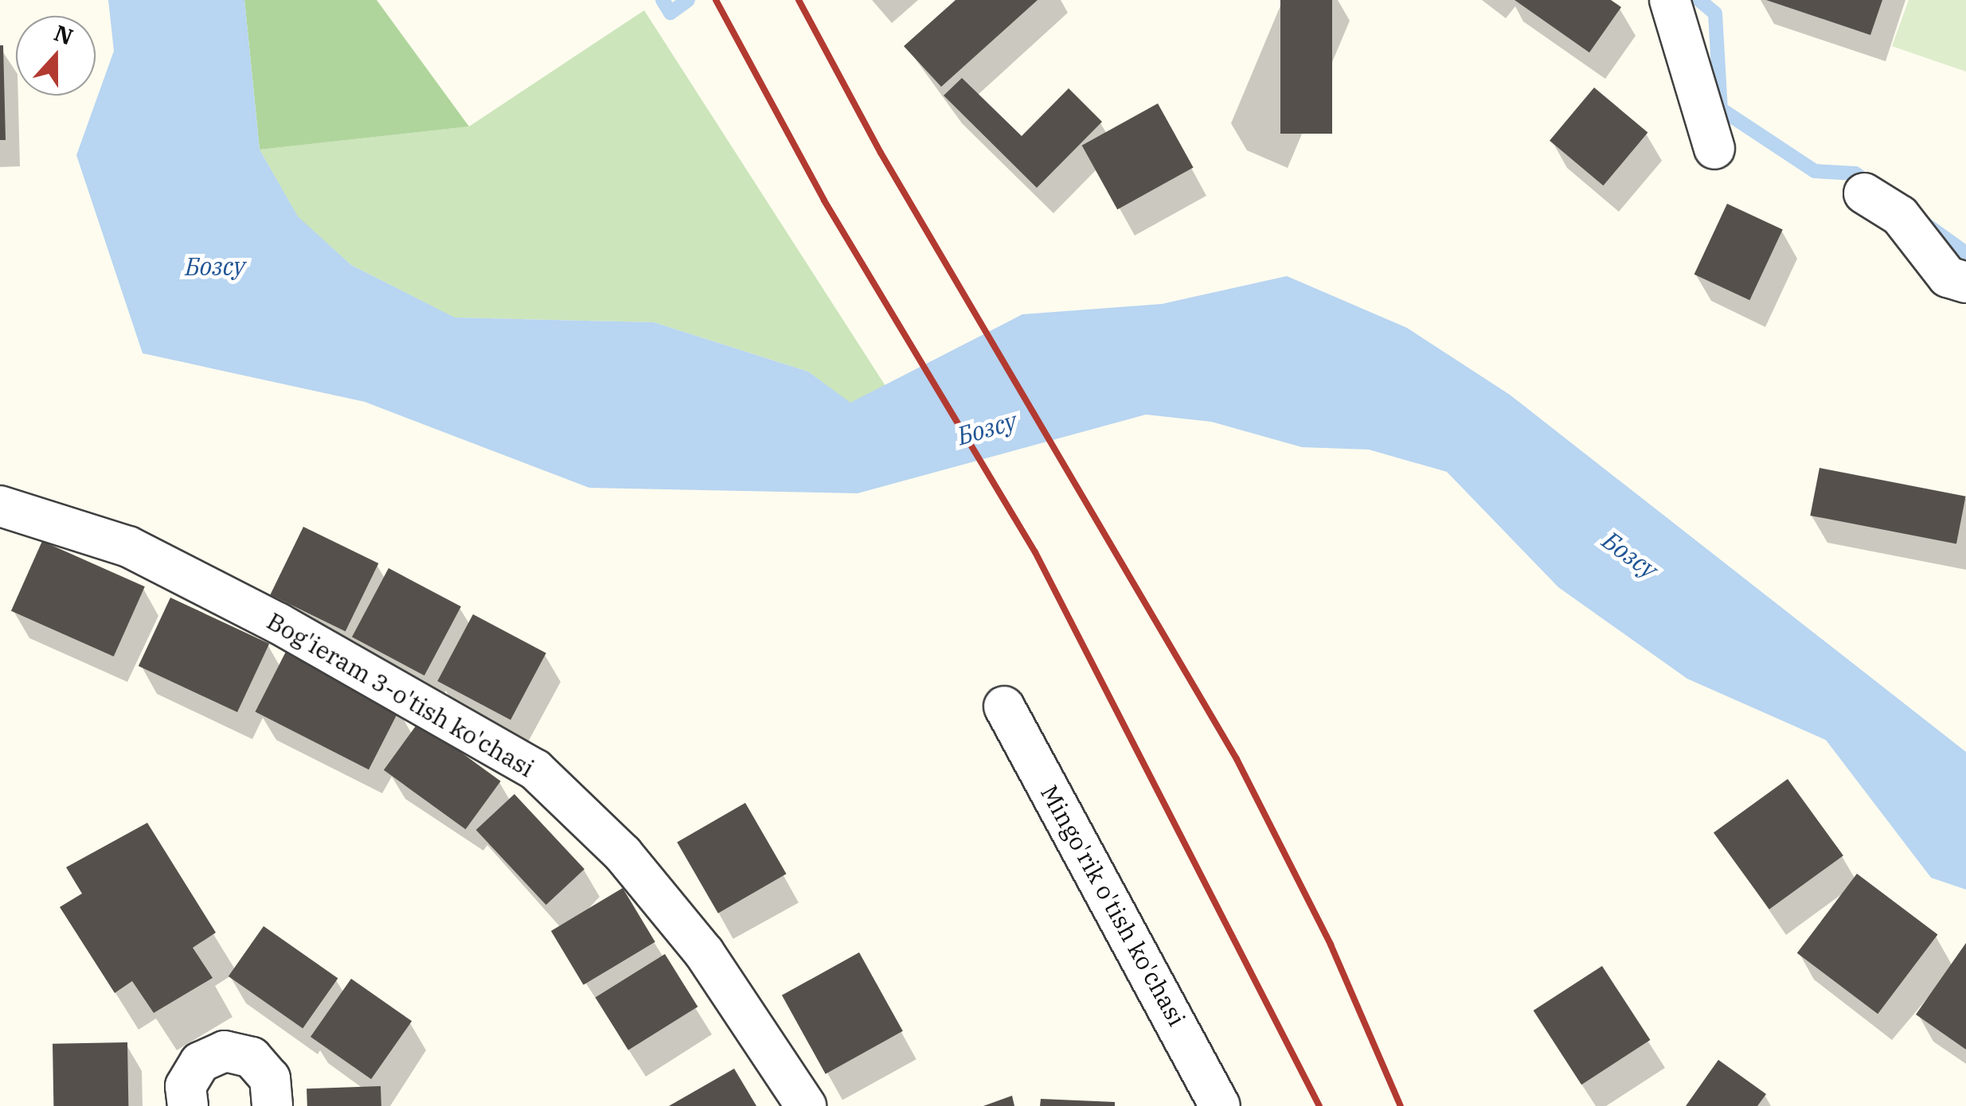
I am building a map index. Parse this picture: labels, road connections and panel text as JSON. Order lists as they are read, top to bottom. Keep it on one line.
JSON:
{"streets":{"street":["Bog'ieram 3-o'tish ko'chasi","Mingo'rik o'tish ko'chasi"]},"water":["Бозсу"],"north":"top"}
